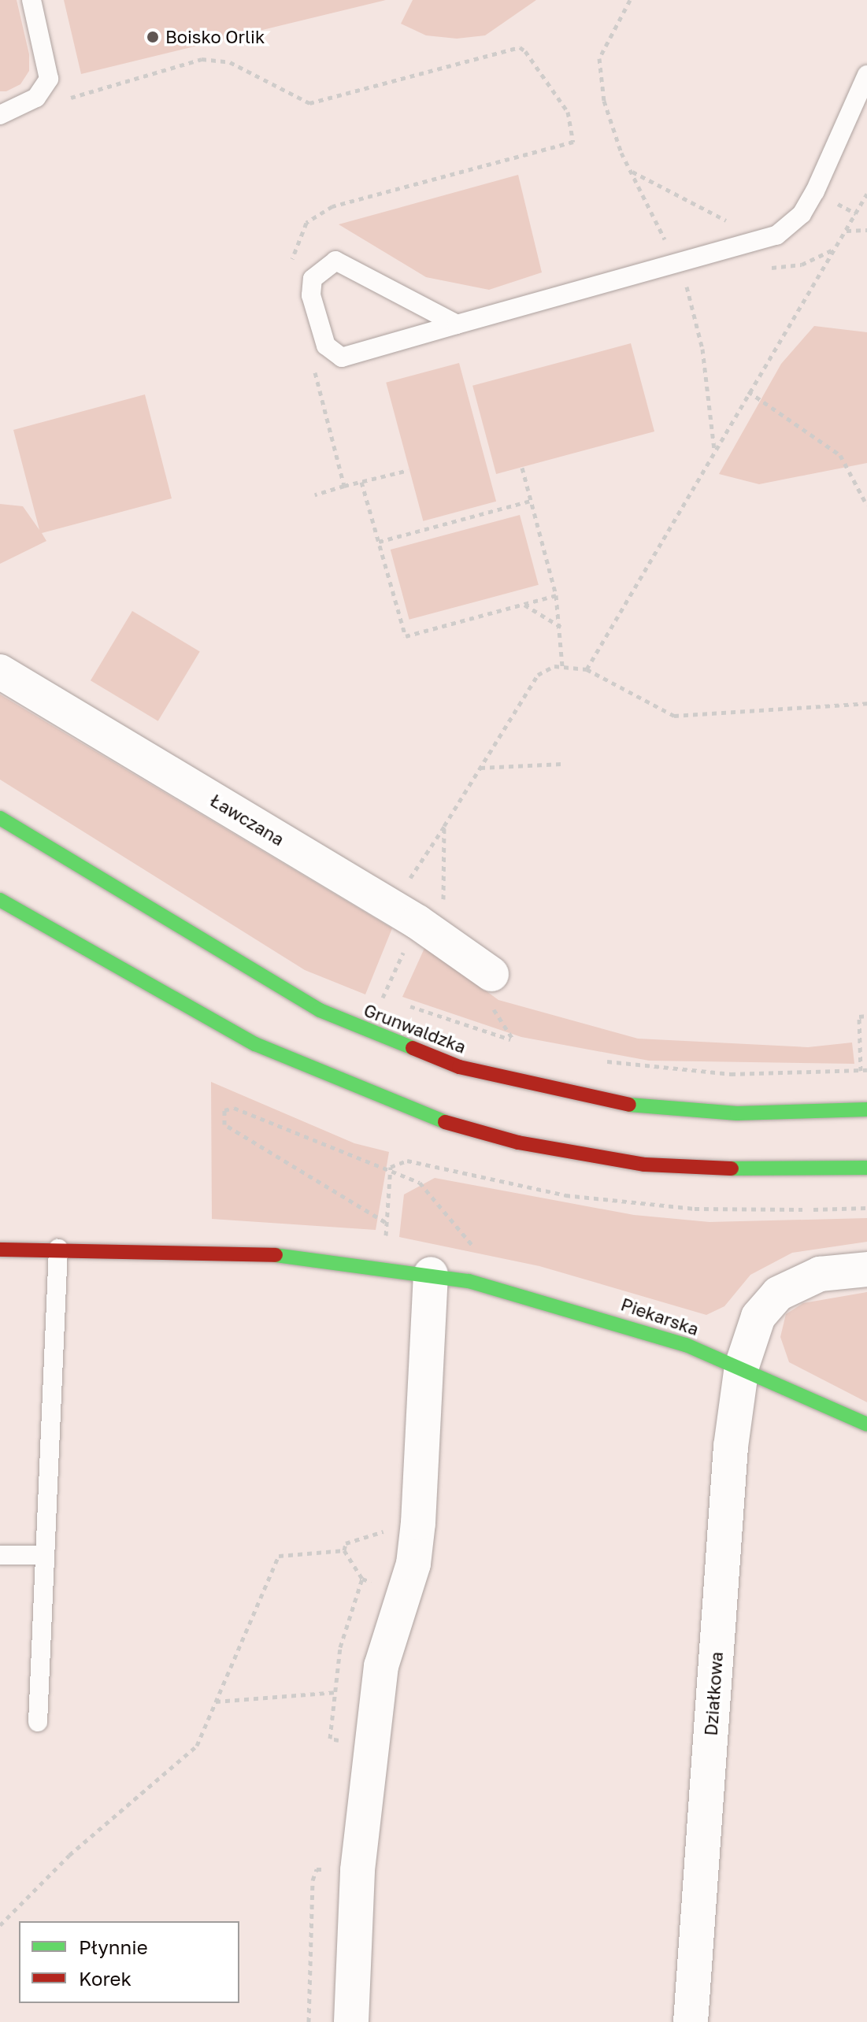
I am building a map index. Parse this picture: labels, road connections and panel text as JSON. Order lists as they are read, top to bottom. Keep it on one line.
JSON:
{"streets":{"main road":["Grunwaldzka","Piekarska"],"street":["Ławczana","Działkowa"]},"crossings":[["Piekarska","Działkowa"]],"places":["Boisko Orlik"],"legend":["Płynnie","Korek"]}
